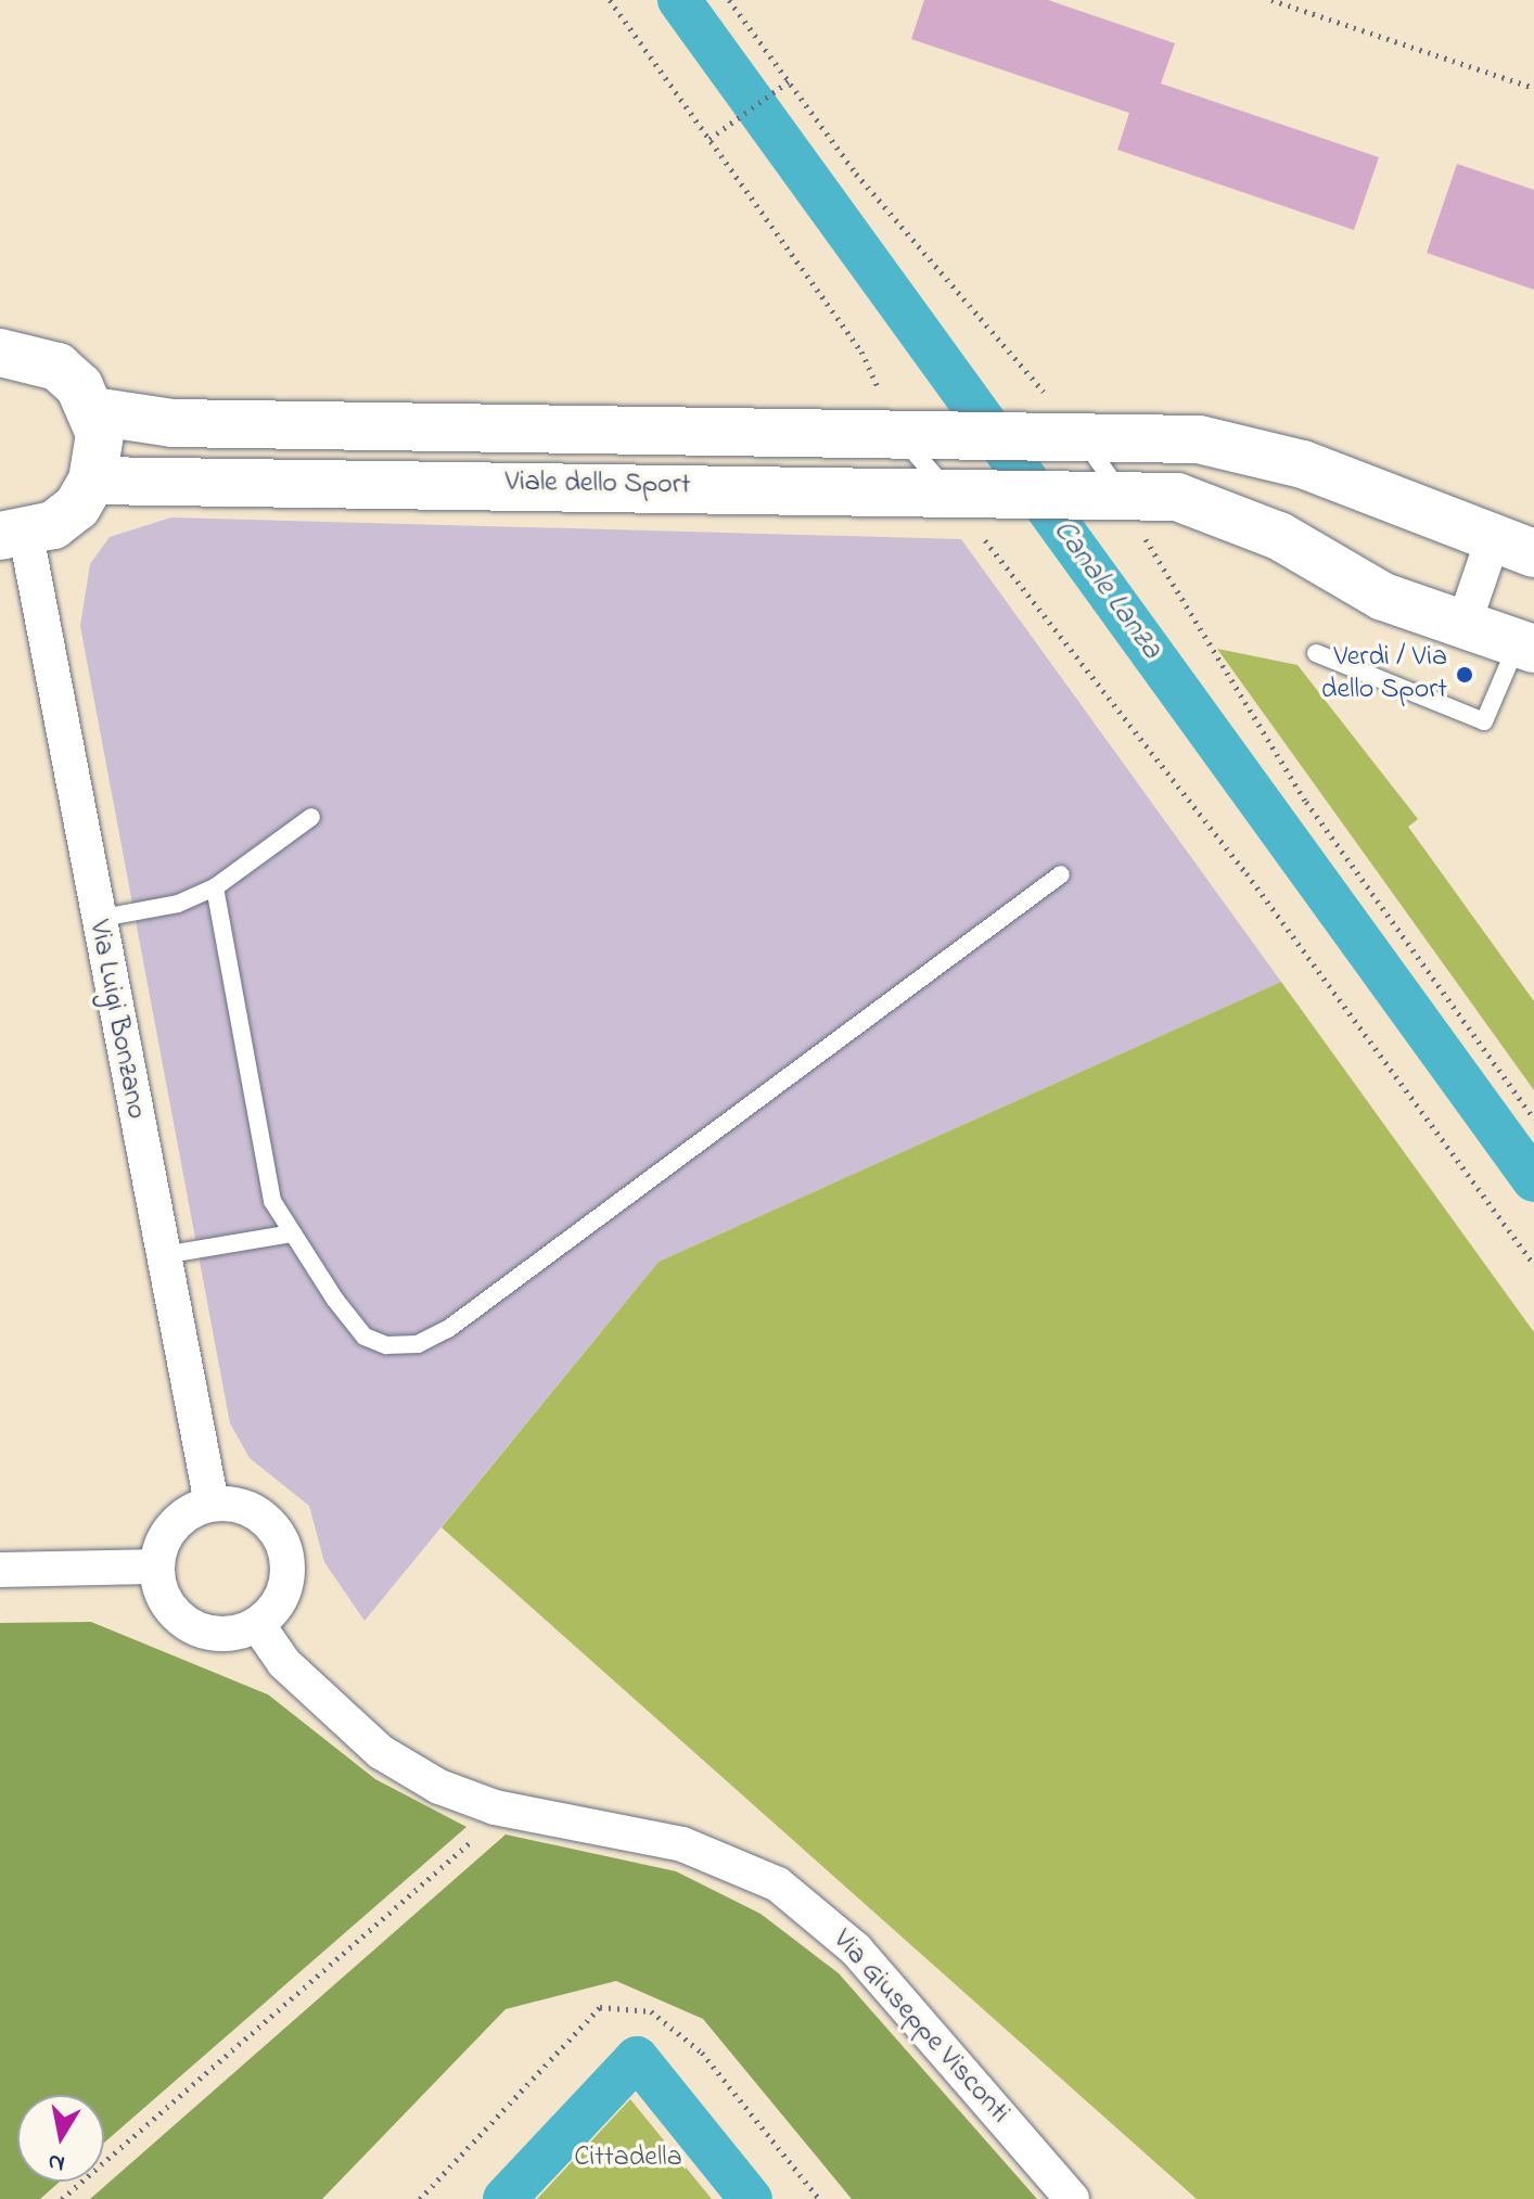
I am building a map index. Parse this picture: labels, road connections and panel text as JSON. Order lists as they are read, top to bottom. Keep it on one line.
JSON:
{"streets":{"street":["Viale dello Sport","Via Luigi Bonzano","Via Giuseppe Visconti"]},"crossings":[["Via Luigi Bonzano","Via Giuseppe Visconti"]],"water":["Canale Lanza"],"parks":["Cittadella"],"places":["Verdi / Via dello Sport"],"north":"bottom"}
